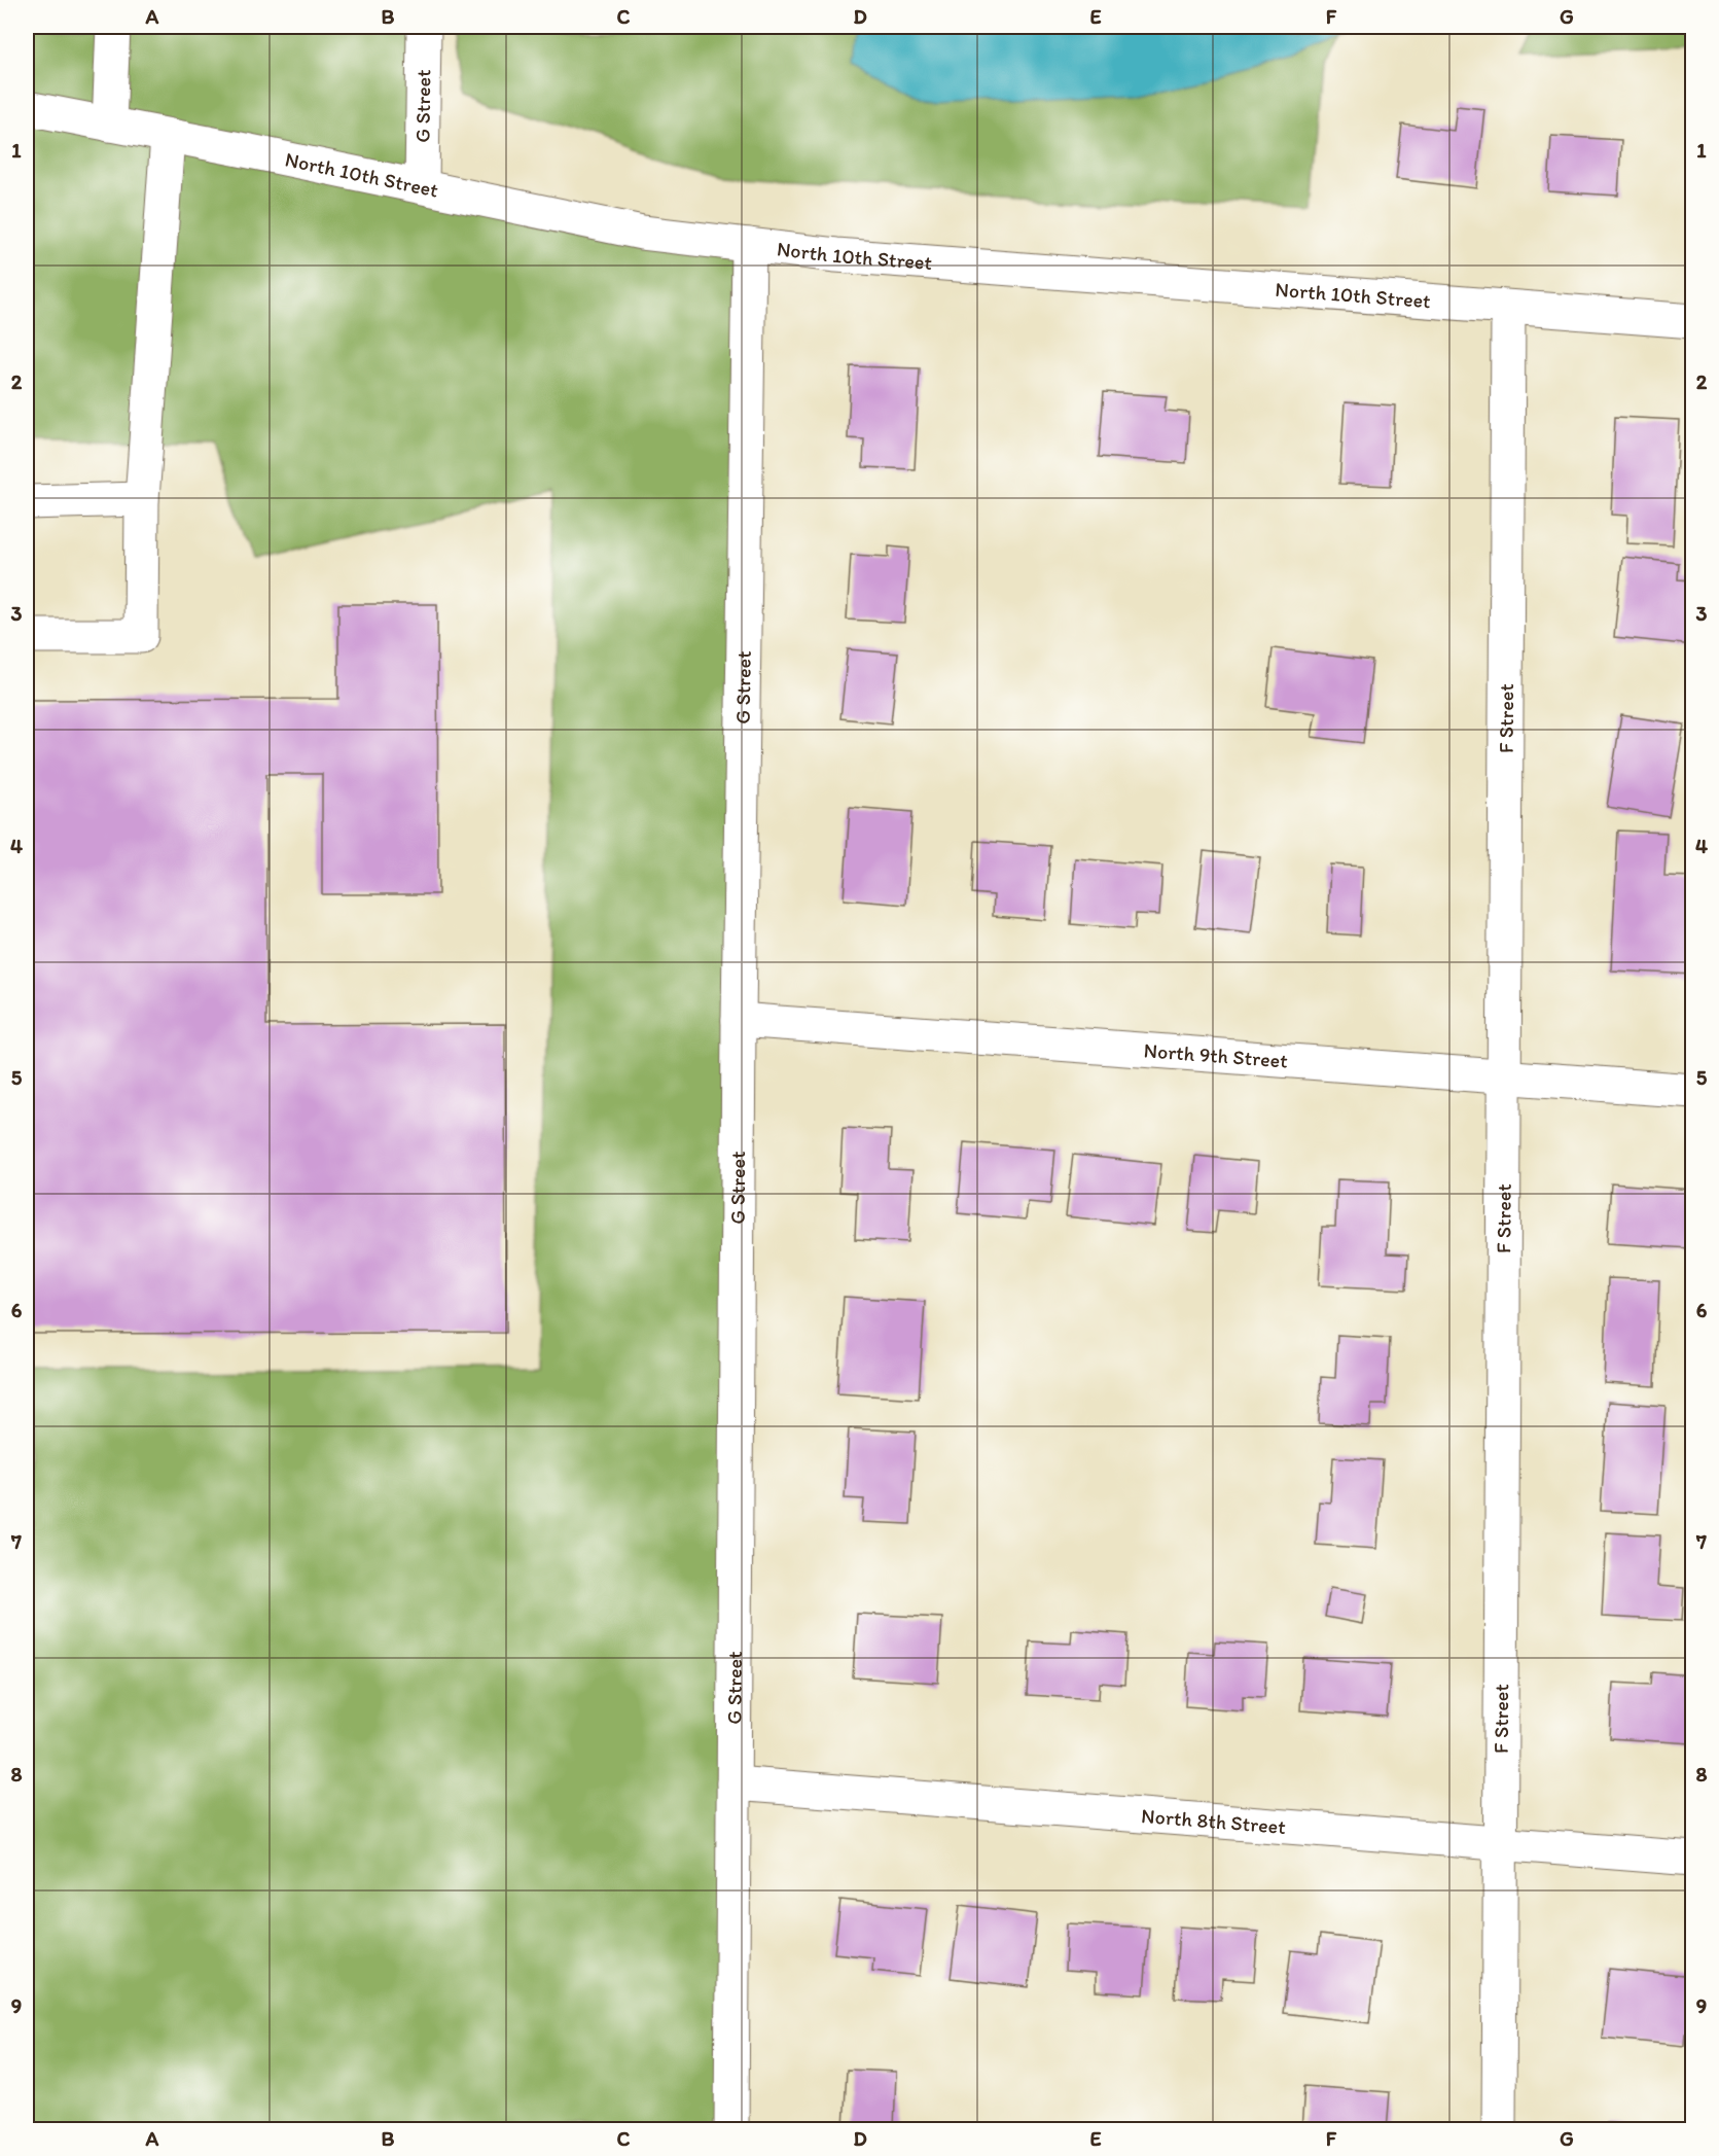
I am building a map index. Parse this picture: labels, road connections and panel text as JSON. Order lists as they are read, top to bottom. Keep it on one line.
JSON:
{"streets":{"street":["G Street","North 10th Street","F Street","North 9th Street","North 8th Street"]},"crossings":[["G Street","North 10th Street"],["G Street","North 9th Street"],["G Street","North 8th Street"],["North 10th Street","F Street"],["F Street","North 9th Street"],["F Street","North 8th Street"]],"grid":{"columns":["A","B","C","D","E","F","G"],"rows":["1","2","3","4","5","6","7","8","9"]}}
